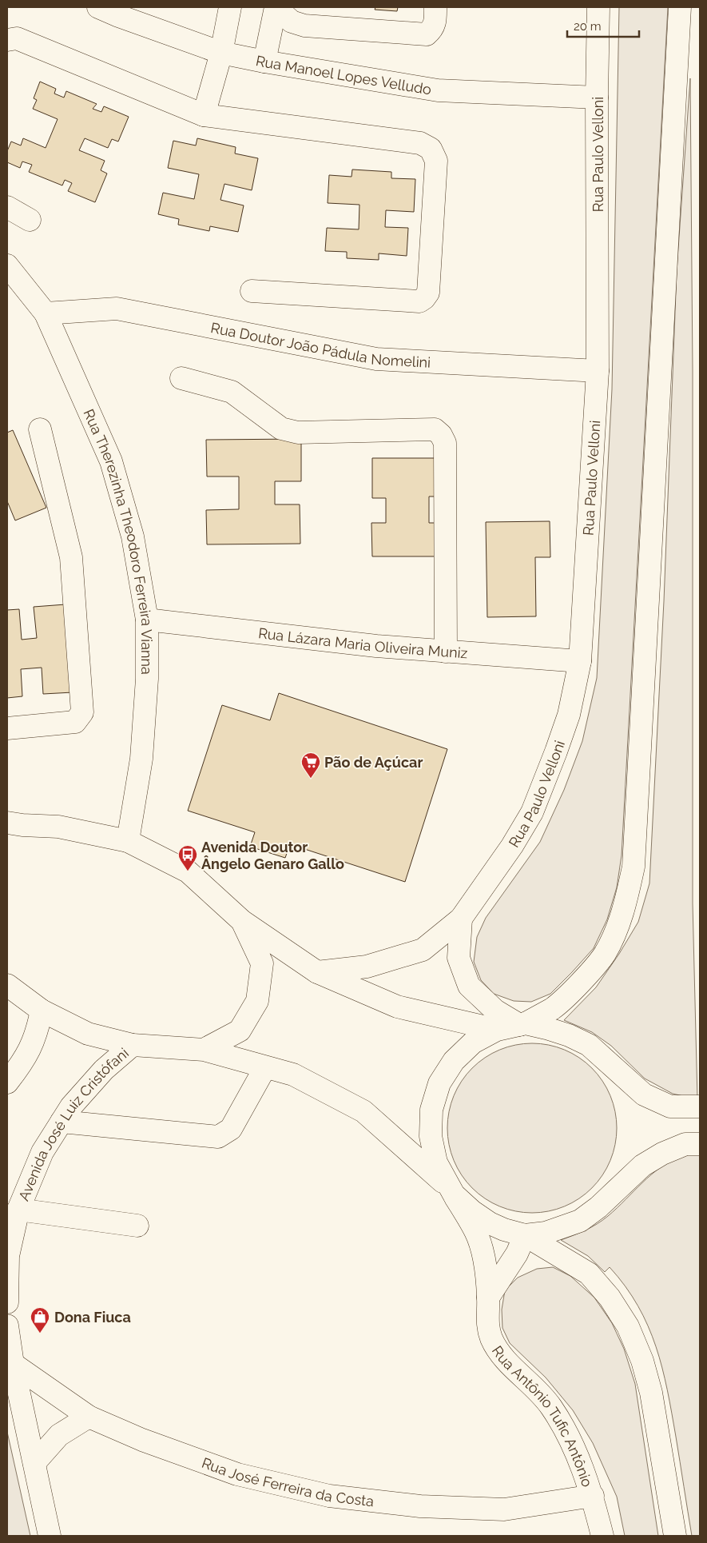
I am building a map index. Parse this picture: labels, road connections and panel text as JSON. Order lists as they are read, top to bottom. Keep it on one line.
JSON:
{"streets":{"main road":["Rua Manoel Lopes Velludo","Rua Paulo Velloni","Rua Doutor João Pádula Nomelini","Rua Therezinha Theodoro Ferreira Vianna","Rua Lázara Maria Oliveira Muniz","Avenida José Luiz Cristófani","Rua Antônio Tufic Antônio","Rua José Ferreira da Costa"]},"crossings":[["Rua Manoel Lopes Velludo","Rua Paulo Velloni"],["Rua Paulo Velloni","Rua Doutor João Pádula Nomelini"],["Rua Paulo Velloni","Rua Lázara Maria Oliveira Muniz"],["Rua Doutor João Pádula Nomelini","Rua Therezinha Theodoro Ferreira Vianna"],["Rua Therezinha Theodoro Ferreira Vianna","Rua Lázara Maria Oliveira Muniz"],["Rua Antônio Tufic Antônio","Rua José Ferreira da Costa"]],"places":{"supermarket":["Pão de Açúcar"],"bus stop":["Avenida Doutor Ângelo Genaro Gallo"],"shop":["Dona Fiuca"]},"scale_bar":"20 m"}
